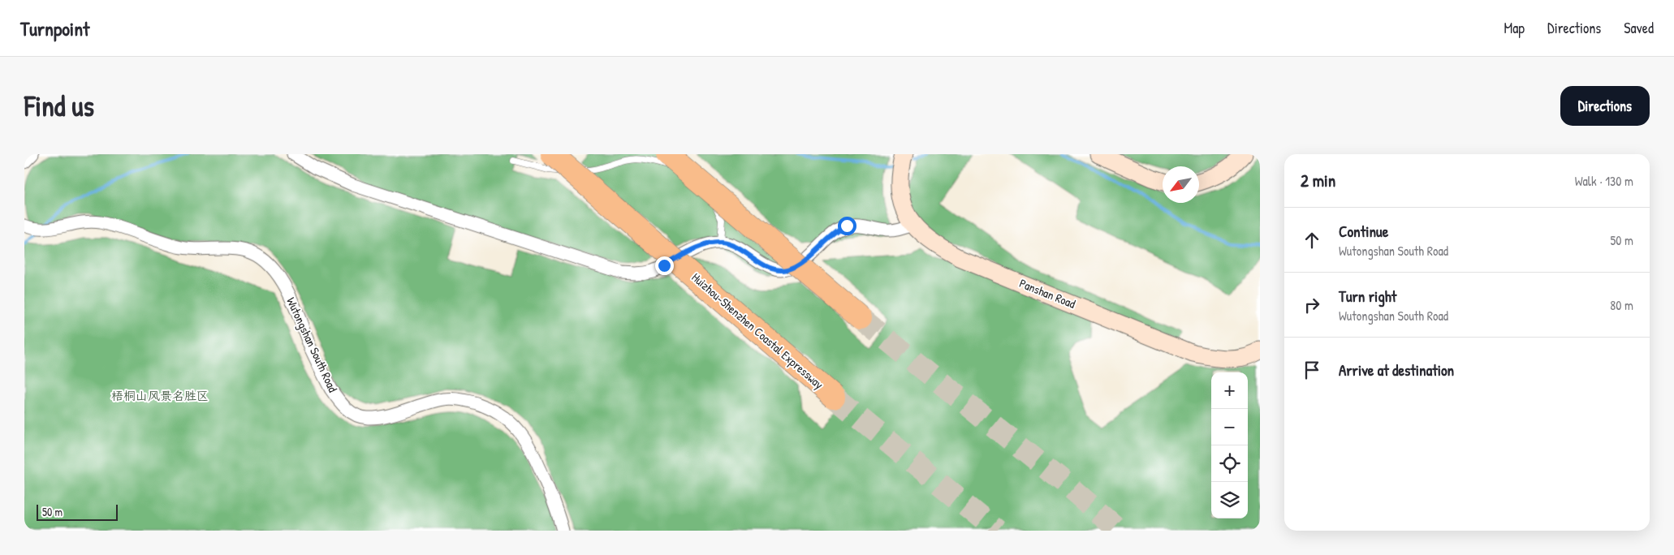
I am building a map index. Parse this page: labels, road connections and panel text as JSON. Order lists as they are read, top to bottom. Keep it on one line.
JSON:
{"streets":{"highway":["Huizhou-Shenzhen Coastal Expressway"],"main road":["Panshan Road"],"street":["Wutongshan South Road"]},"parks":["梧桐山风景名胜区"],"scale_bar":"50 m","north":"bottom left","page":{"header":"Turnpoint","nav":["Map","Directions","Saved"],"buttons":"Directions","title":"Find us","heading":["2 min","Walk · 130 m"],"list":[["Continue","Wutongshan South Road","50 m"],["Turn right","Wutongshan South Road","80 m"],"Arrive at destination"],"map_buttons":["+","−"],"scale":"50 m"}}
